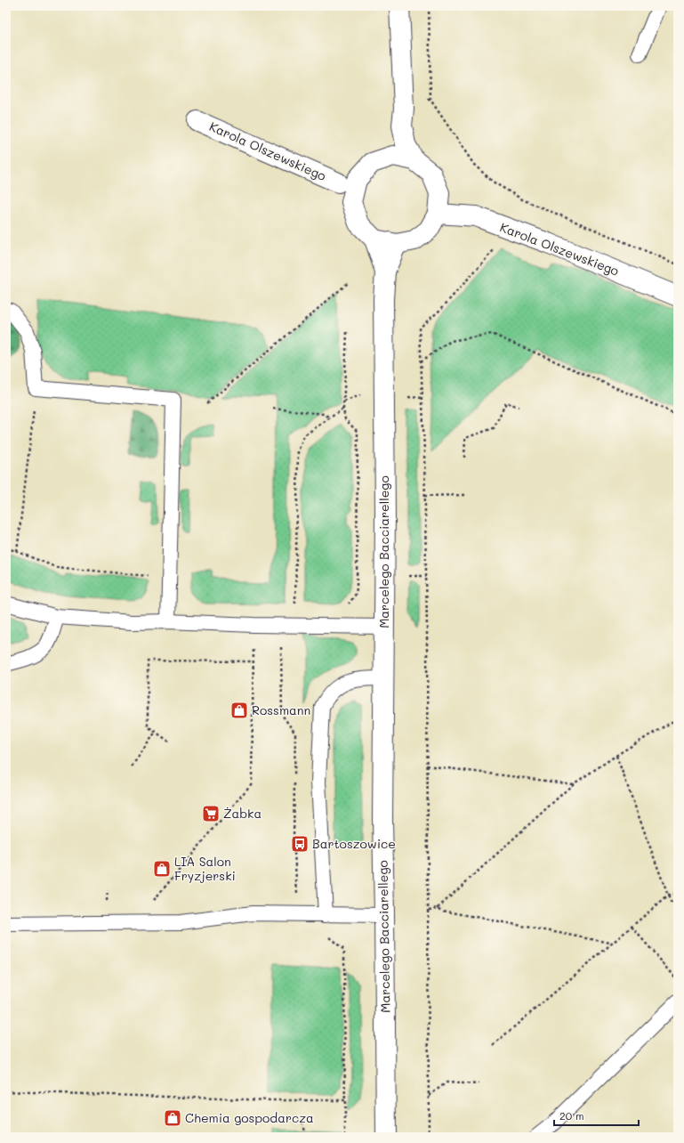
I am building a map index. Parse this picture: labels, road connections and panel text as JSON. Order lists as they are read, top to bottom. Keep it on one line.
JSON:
{"streets":{"street":["Karola Olszewskiego","Marcelego Bacciarellego"]},"crossings":[["Karola Olszewskiego","Marcelego Bacciarellego"]],"places":{"shop":["Rossmann","LIA Salon Fryzjerski","Chemia gospodarcza"],"supermarket":["Żabka"],"bus stop":["Bartoszowice"]},"scale_bar":"20 m"}
